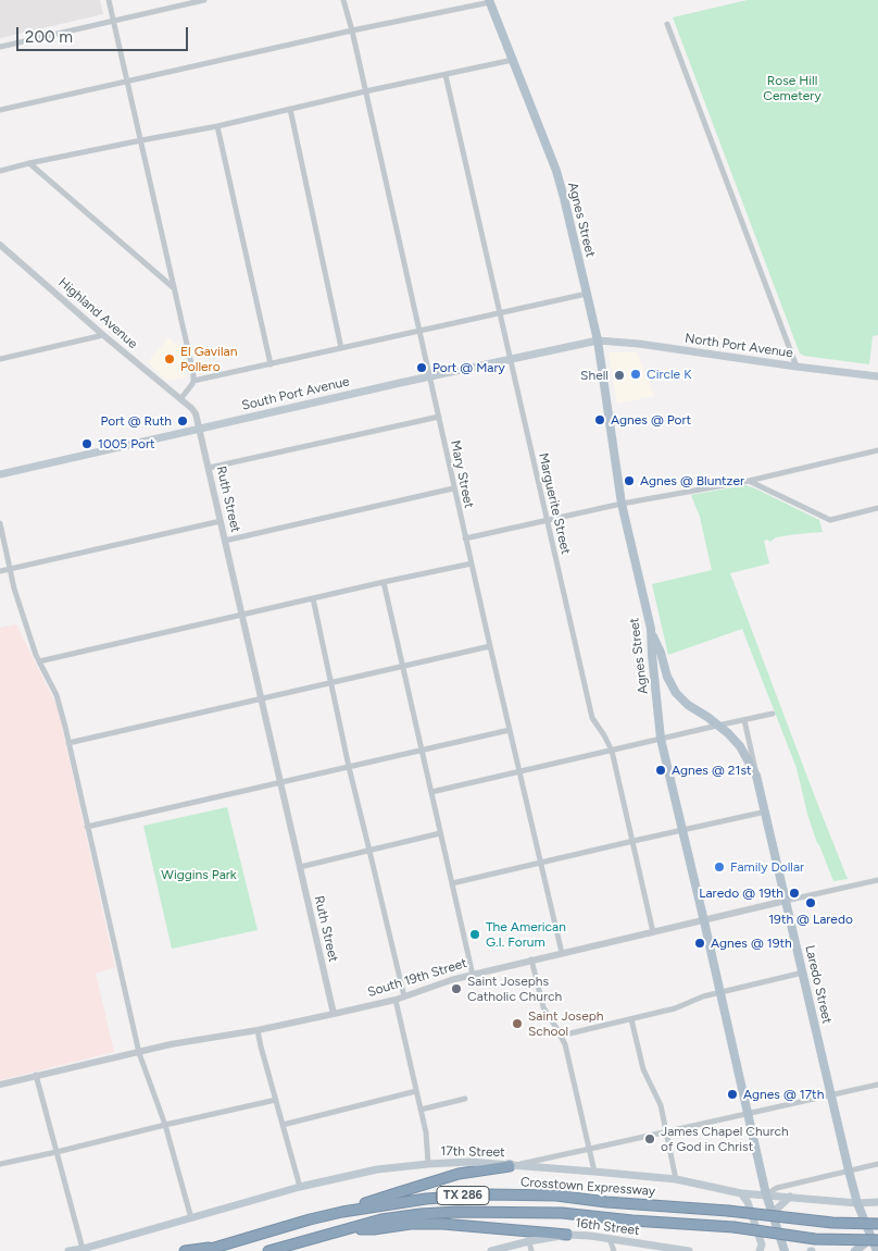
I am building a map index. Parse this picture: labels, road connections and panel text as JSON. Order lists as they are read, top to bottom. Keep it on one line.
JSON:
{"streets":{"highway":["Crosstown Expressway","TX 286"],"main road":["Agnes Street","North Port Avenue","South Port Avenue","Laredo Street","17th Street","16th Street"],"street":["Highland Avenue","Mary Street","Ruth Street","Marguerite Street","South 19th Street"]},"crossings":[["Agnes Street","North Port Avenue"],["Agnes Street","South Port Avenue"],["Agnes Street","South 19th Street"],["Agnes Street","17th Street"],["Agnes Street","Crosstown Expressway"],["Highland Avenue","Ruth Street"],["North Port Avenue","South Port Avenue"],["South Port Avenue","Mary Street"],["South Port Avenue","Ruth Street"],["South Port Avenue","Marguerite Street"],["Mary Street","South 19th Street"],["Ruth Street","South 19th Street"],["Marguerite Street","South 19th Street"],["South 19th Street","Laredo Street"],["Laredo Street","17th Street"],["Laredo Street","Crosstown Expressway"],["17th Street","Crosstown Expressway"]],"parks":["Rose Hill Cemetery","Wiggins Park"],"places":["El Gavilan Pollero","Port @ Mary","Circle K","Shell","Agnes @ Port","Port @ Ruth","1005 Port","Agnes @ Bluntzer","Agnes @ 21st","Family Dollar","Laredo @ 19th","19th @ Laredo","The American G.I. Forum","Agnes @ 19th","Saint Josephs Catholic Church","Saint Joseph School","Agnes @ 17th","James Chapel Church of God in Christ"],"scale_bar":"200 m"}
